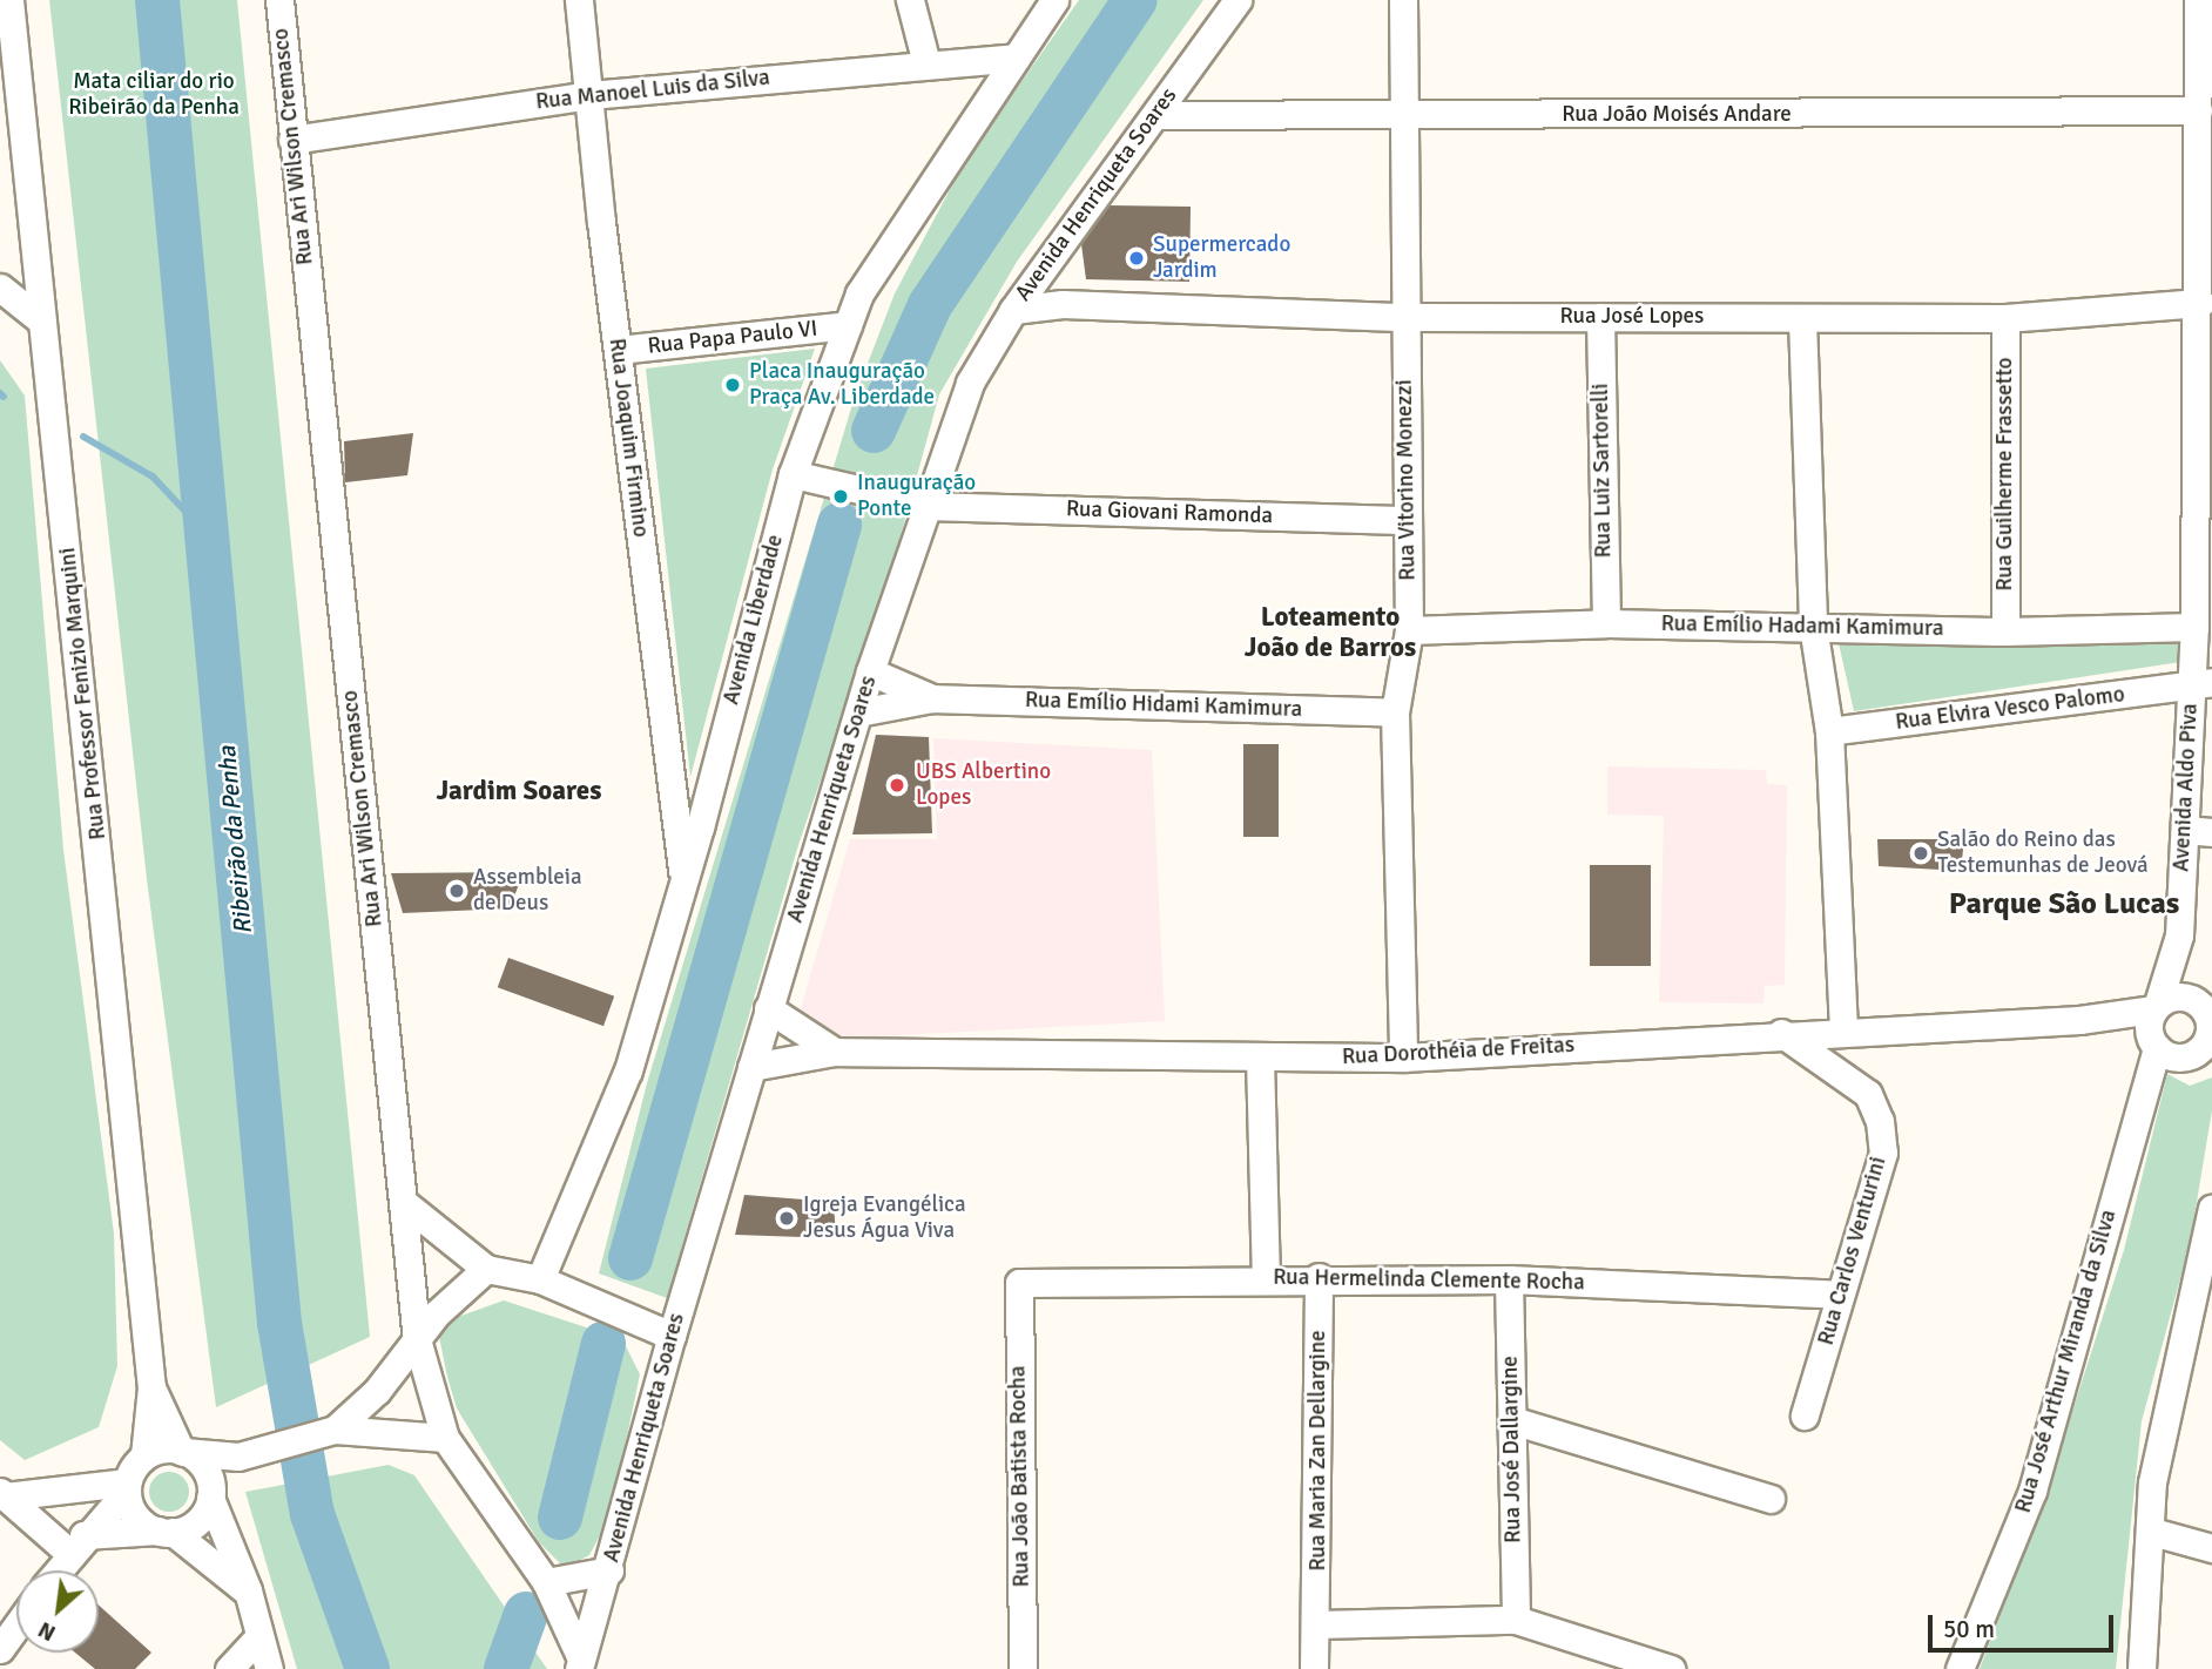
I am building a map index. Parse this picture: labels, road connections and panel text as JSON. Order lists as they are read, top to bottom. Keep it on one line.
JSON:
{"streets":{"street":["Rua Manoel Luis da Silva","Rua João Moisés Andare","Rua Ari Wilson Cremasco","Avenida Henriqueta Soares","Rua José Lopes","Rua Papa Paulo VI","Rua Joaquim Firmino","Rua Luiz Sartorelli","Rua Guilherme Frassetto","Rua Vitorino Monezzi","Rua Giovani Ramonda","Avenida Liberdade","Rua Emílio Hadami Kamimura","Rua Professor Fenizio Marquini","Rua Emílio Hidami Kamimura","Rua Elvira Vesco Palomo","Avenida Aldo Piva","Rua Dorothéia de Freitas","Rua Carlos Venturini","Rua Hermelinda Clemente Rocha","Rua José Arthur Miranda da Silva","Rua José Dallargine","Rua Maria Zan Dellargine","Rua João Batista Rocha"]},"crossings":[["Rua Manoel Luis da Silva","Rua Ari Wilson Cremasco"],["Rua Manoel Luis da Silva","Rua Joaquim Firmino"],["Rua Manoel Luis da Silva","Avenida Liberdade"],["Rua João Moisés Andare","Avenida Henriqueta Soares"],["Rua João Moisés Andare","Rua Vitorino Monezzi"],["Rua João Moisés Andare","Avenida Aldo Piva"],["Rua Ari Wilson Cremasco","Avenida Henriqueta Soares"],["Avenida Henriqueta Soares","Rua José Lopes"],["Avenida Henriqueta Soares","Rua Giovani Ramonda"],["Avenida Henriqueta Soares","Rua Emílio Hidami Kamimura"],["Avenida Henriqueta Soares","Rua Dorothéia de Freitas"],["Rua José Lopes","Rua Luiz Sartorelli"],["Rua José Lopes","Rua Guilherme Frassetto"],["Rua José Lopes","Rua Vitorino Monezzi"],["Rua José Lopes","Avenida Aldo Piva"],["Rua Papa Paulo VI","Rua Joaquim Firmino"],["Rua Papa Paulo VI","Avenida Liberdade"],["Rua Joaquim Firmino","Avenida Liberdade"],["Rua Luiz Sartorelli","Rua Emílio Hadami Kamimura"],["Rua Guilherme Frassetto","Rua Emílio Hadami Kamimura"],["Rua Vitorino Monezzi","Rua Giovani Ramonda"],["Rua Vitorino Monezzi","Rua Emílio Hadami Kamimura"],["Rua Vitorino Monezzi","Rua Emílio Hidami Kamimura"],["Rua Vitorino Monezzi","Rua Dorothéia de Freitas"],["Rua Giovani Ramonda","Avenida Liberdade"],["Rua Emílio Hadami Kamimura","Avenida Aldo Piva"],["Rua Elvira Vesco Palomo","Avenida Aldo Piva"],["Avenida Aldo Piva","Rua Dorothéia de Freitas"],["Avenida Aldo Piva","Rua José Arthur Miranda da Silva"],["Rua Dorothéia de Freitas","Rua Carlos Venturini"],["Rua Dorothéia de Freitas","Rua José Arthur Miranda da Silva"],["Rua Carlos Venturini","Rua Hermelinda Clemente Rocha"],["Rua Hermelinda Clemente Rocha","Rua José Dallargine"],["Rua Hermelinda Clemente Rocha","Rua Maria Zan Dellargine"],["Rua Hermelinda Clemente Rocha","Rua João Batista Rocha"]],"districts":["Loteamento João de Barros","Jardim Soares","Parque São Lucas"],"water":["Ribeirão da Penha"],"parks":["Mata ciliar do rio Ribeirão da Penha"],"places":["Supermercado Jardim","Placa Inauguração Praça Av. Liberdade","Inauguração Ponte","UBS Albertino Lopes","Salão do Reino das Testemunhas de Jeová","Assembleia de Deus","Igreja Evangélica Jesus Água Viva"],"scale_bar":"50 m","north":"bottom left"}
